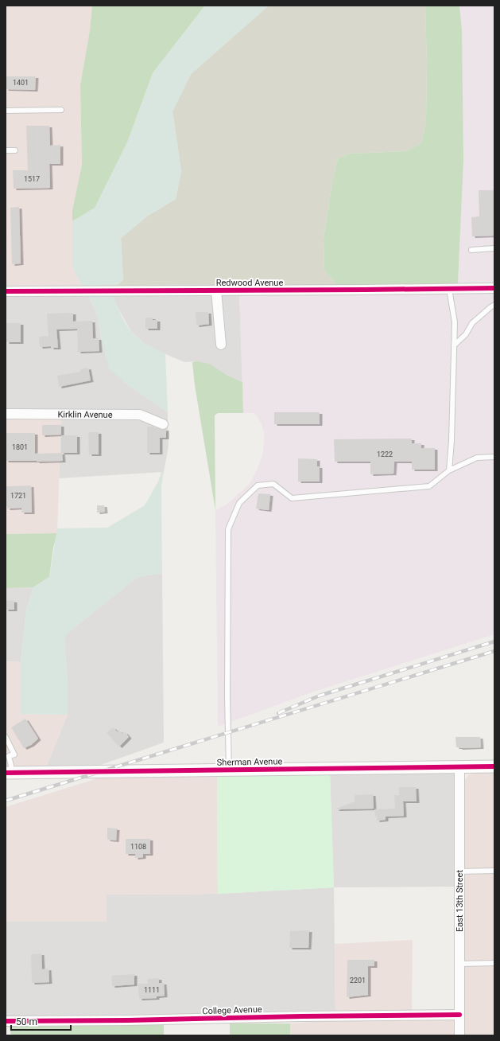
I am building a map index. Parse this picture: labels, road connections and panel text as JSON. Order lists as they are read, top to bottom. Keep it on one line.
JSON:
{"streets":{"street":["Redwood Avenue","Kirklin Avenue","Sherman Avenue","East 13th Street","College Avenue"]},"crossings":[["Sherman Avenue","East 13th Street"],["East 13th Street","College Avenue"]],"house_numbers":["1401","1517","1801","1222","1721","1108","2201","1111"],"scale_bar":"50 m"}
